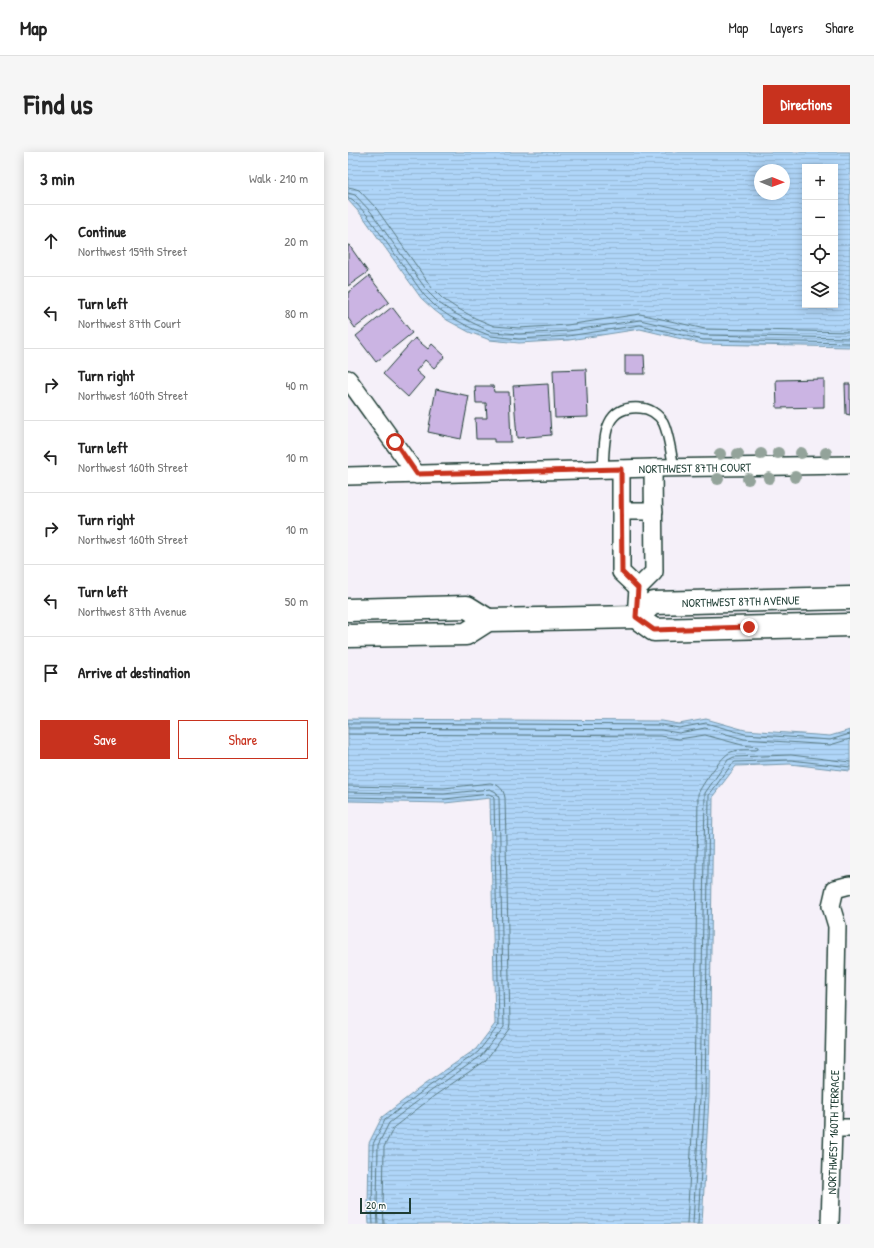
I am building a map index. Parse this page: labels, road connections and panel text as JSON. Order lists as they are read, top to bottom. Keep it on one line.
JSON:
{"streets":{"street":["NORTHWEST 87TH COURT","NORTHWEST 87TH AVENUE","NORTHWEST 160TH TERRACE"]},"scale_bar":"20 m","north":"right","page":{"header":"Map","nav":["Map","Layers","Share"],"title":"Find us","buttons":["Directions",["Save","Share"]],"heading":["3 min","Walk · 210 m"],"map_buttons":["+","−"],"list":[["Continue","Northwest 159th Street","20 m"],["Turn left","Northwest 87th Court","80 m"],["Turn right","Northwest 160th Street","40 m"],["Turn left","Northwest 160th Street","10 m"],["Turn right","Northwest 160th Street","10 m"],["Turn left","Northwest 87th Avenue","50 m"],"Arrive at destination"],"scale":"20 m"}}
